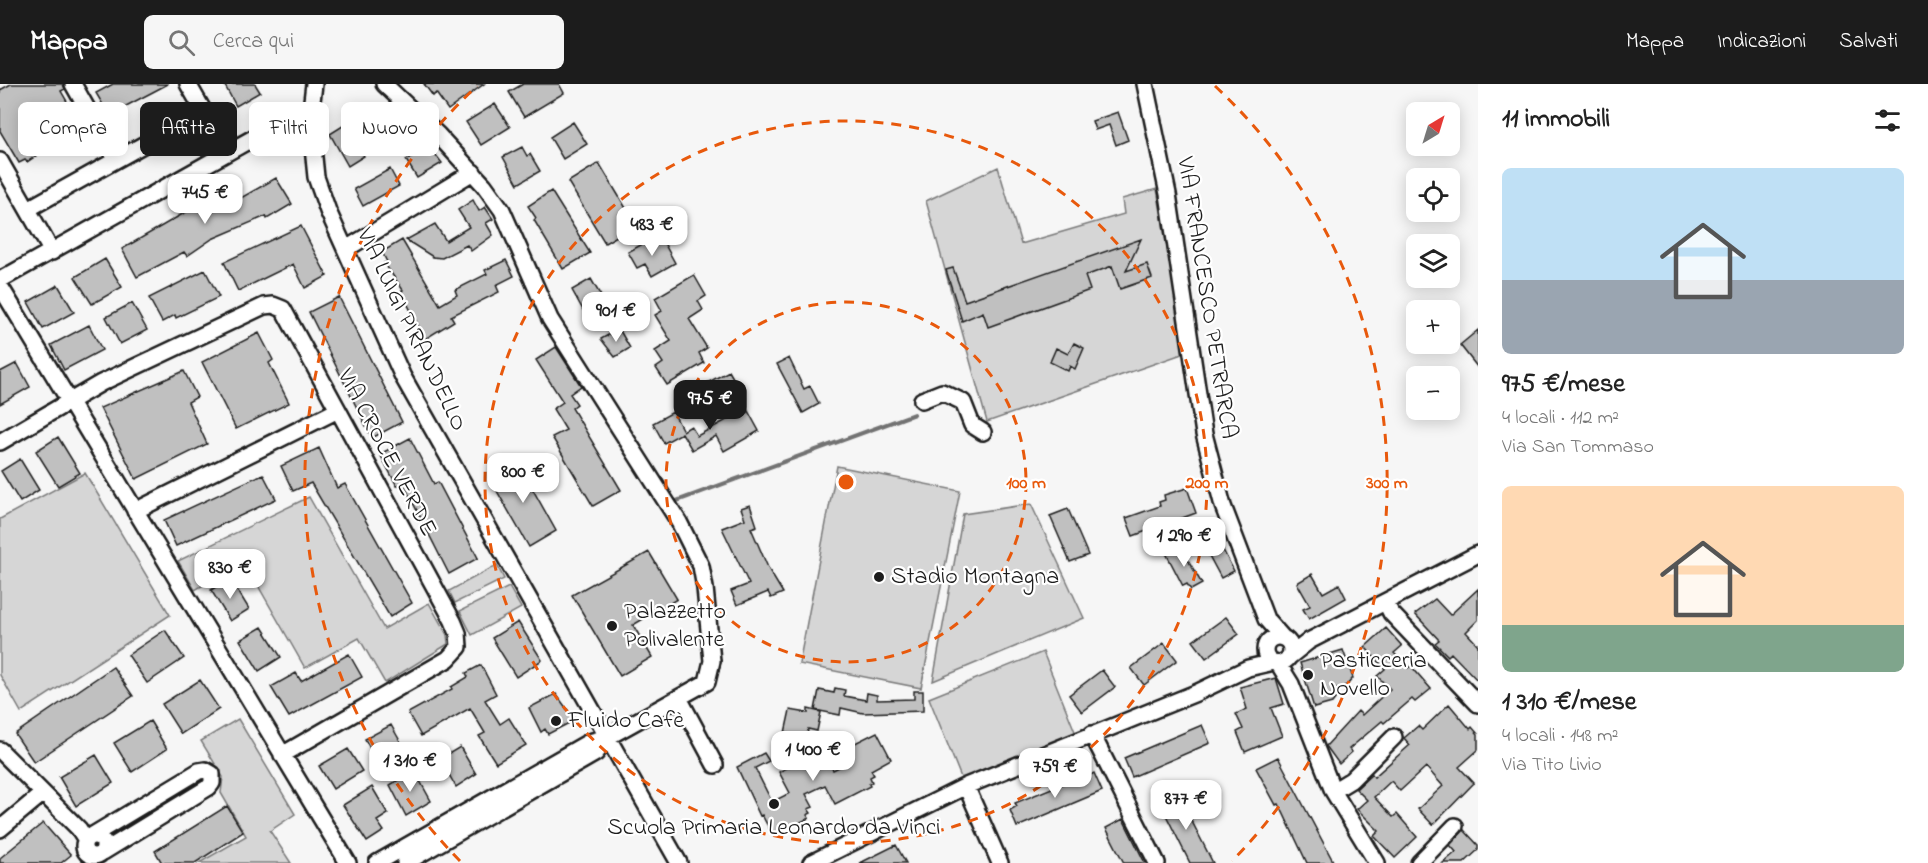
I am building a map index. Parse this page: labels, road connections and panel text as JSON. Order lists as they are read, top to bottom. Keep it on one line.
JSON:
{"streets":{"street":["VIA FRANCESCO PETRARCA","VIA LUIGI PIRANDELLO","VIA CROCE VERDE"]},"places":["Stadio Montagna","Palazzetto Polivalente","Pasticceria Novello","Fluido Cafè","Scuola Primaria Leonardo da Vinci"],"north":"top right","page":{"header":"Mappa","search":"Cerca qui","nav":["Mappa","Indicazioni","Salvati"],"heading":"11 immobili","map_buttons":["+","−"],"chip":["Compra","Affitta","Filtri","Nuovo"],"list":[{"name":"975 €/mese","note":"4 locali · 112 m² · Via San Tommaso"},{"name":"1 310 €/mese","note":"4 locali · 148 m² · Via Tito Livio"}],"price":["745 €","483 €","901 €","975 €","800 €","1 290 €","830 €","1 400 €","1 310 €","759 €","877 €"]},"rings":["100 m","200 m","300 m"]}
